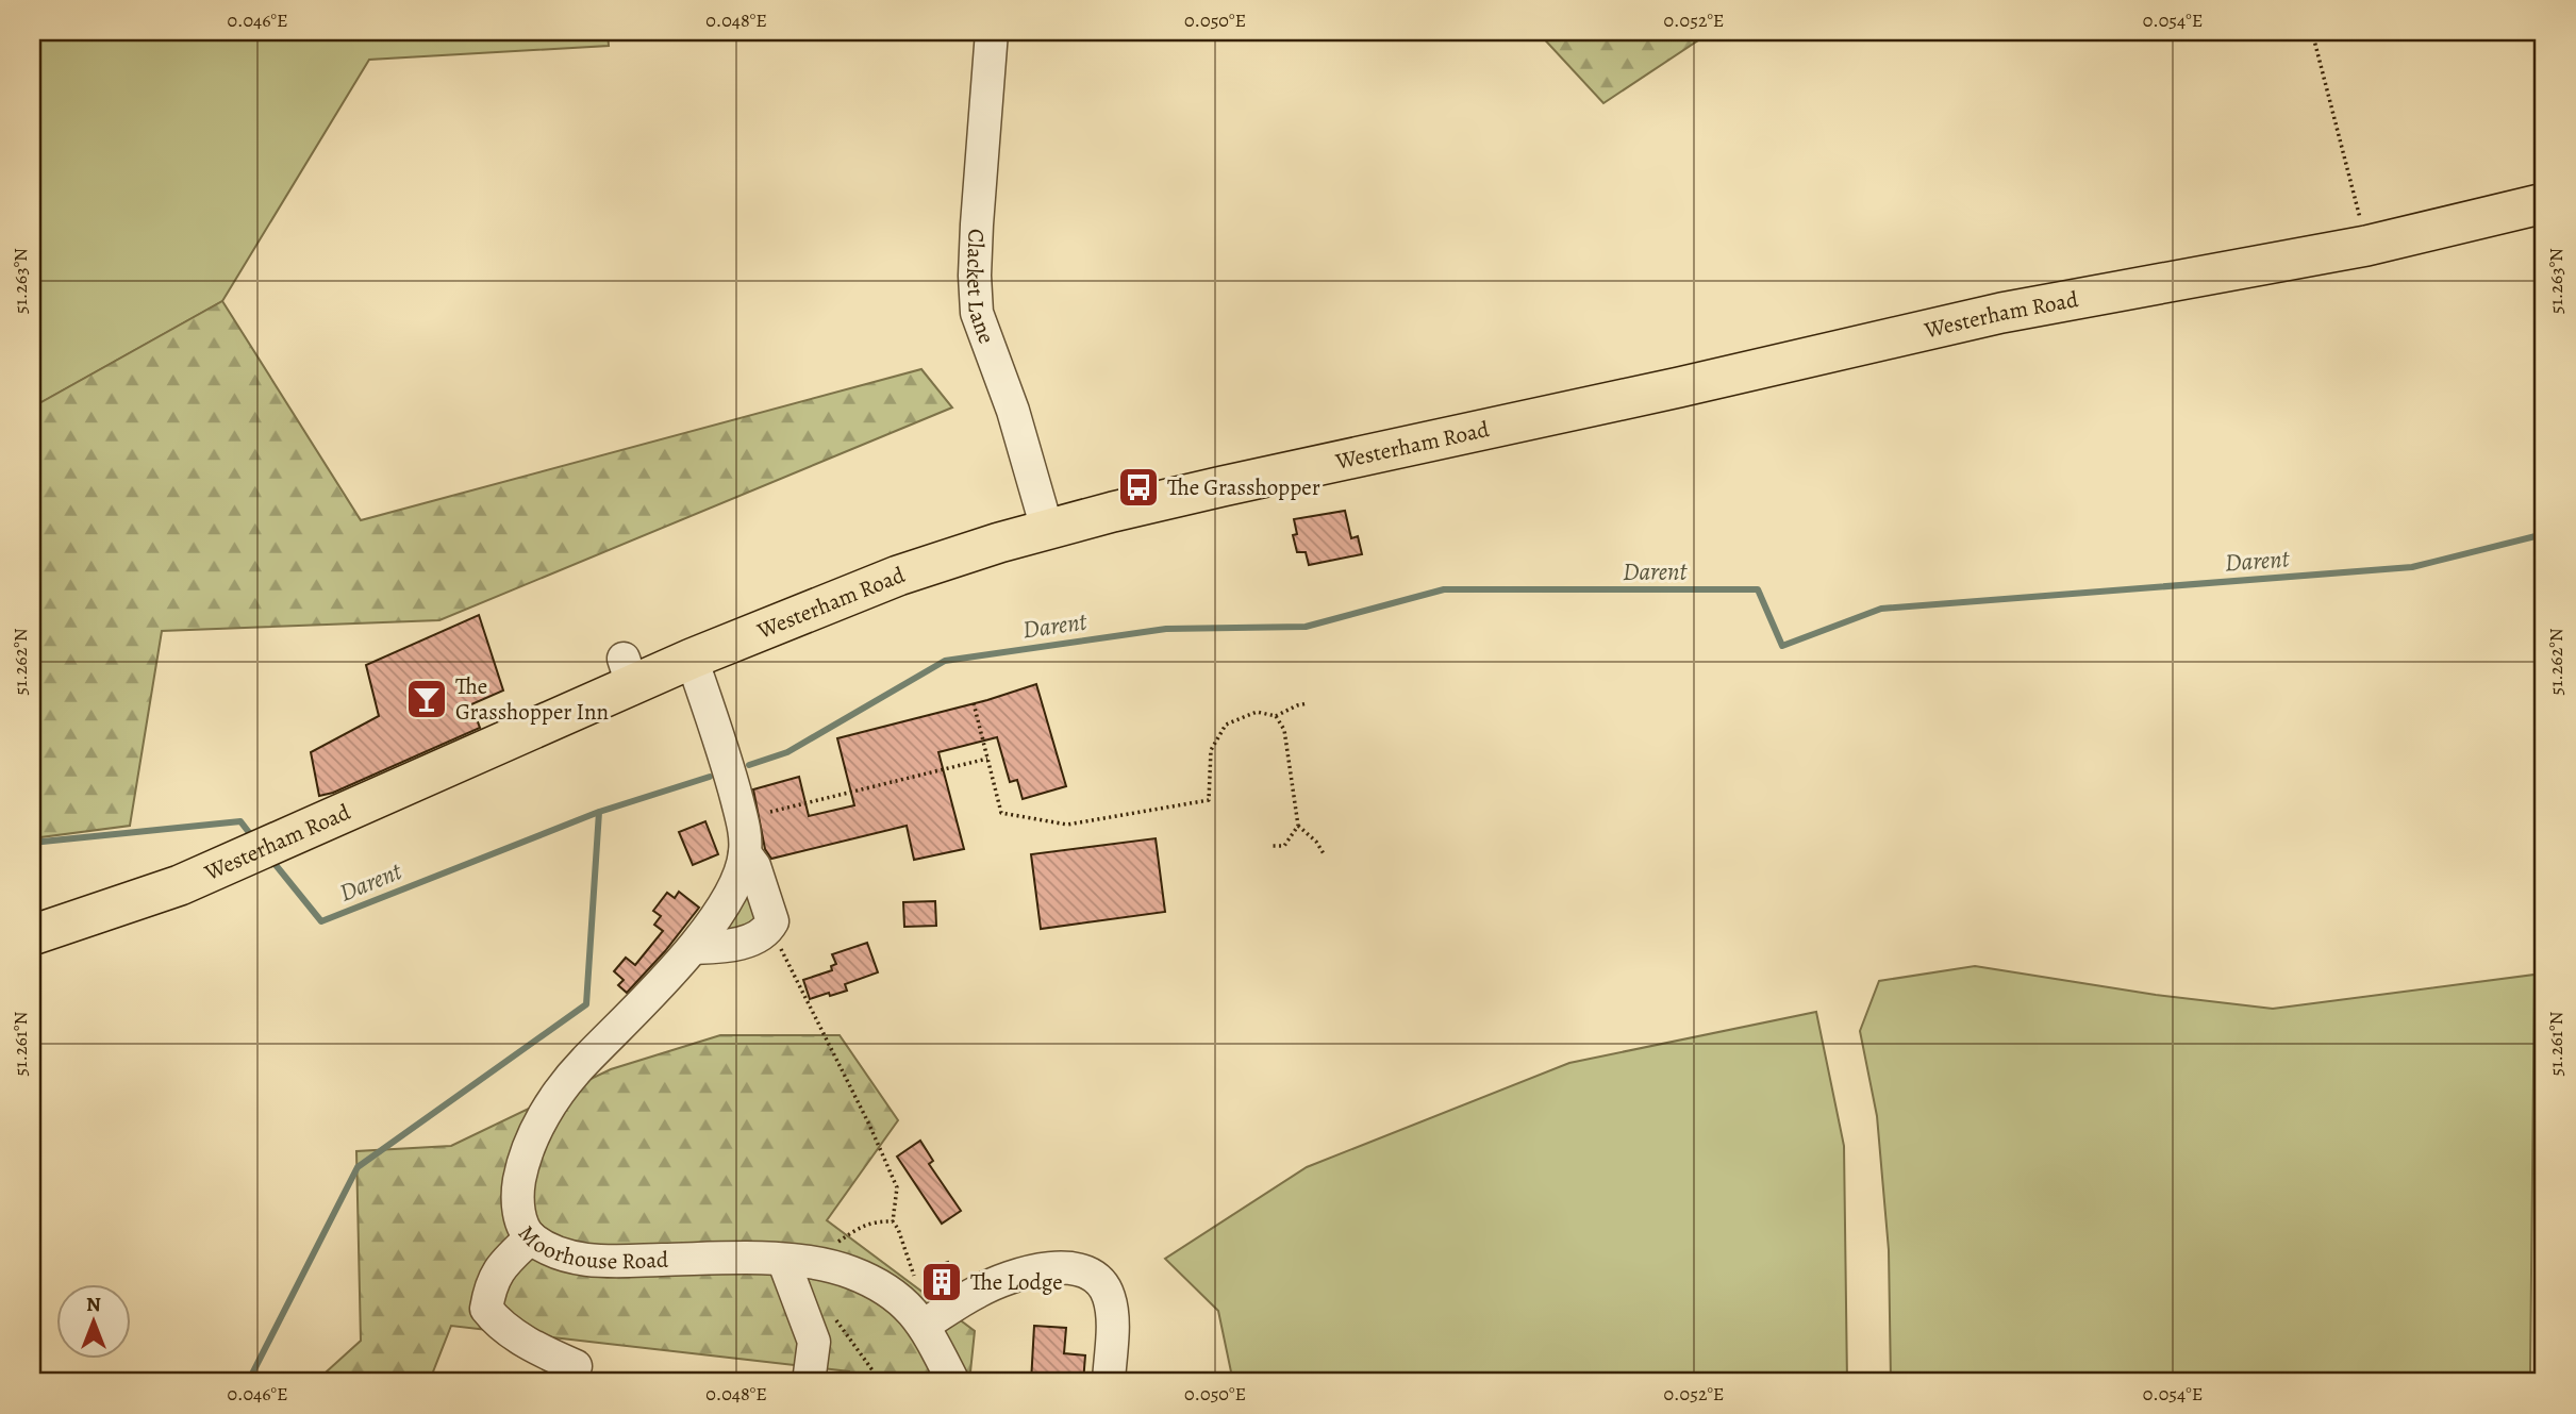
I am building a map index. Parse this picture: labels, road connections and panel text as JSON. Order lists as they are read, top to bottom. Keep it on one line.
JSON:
{"streets":{"main road":["Westerham Road"],"street":["Clacket Lane","Moorhouse Road"]},"crossings":[["Clacket Lane","Westerham Road"],["Westerham Road","Moorhouse Road"]],"water":["Darent"],"places":{"bus stop":["The Grasshopper"],"bar":["The Grasshopper Inn"],"building":["The Lodge"]},"north":"top","coordinates":["0.046°E","0.048°E","0.050°E","0.052°E","0.054°E","51.263°N","51.262°N","51.261°N"]}
